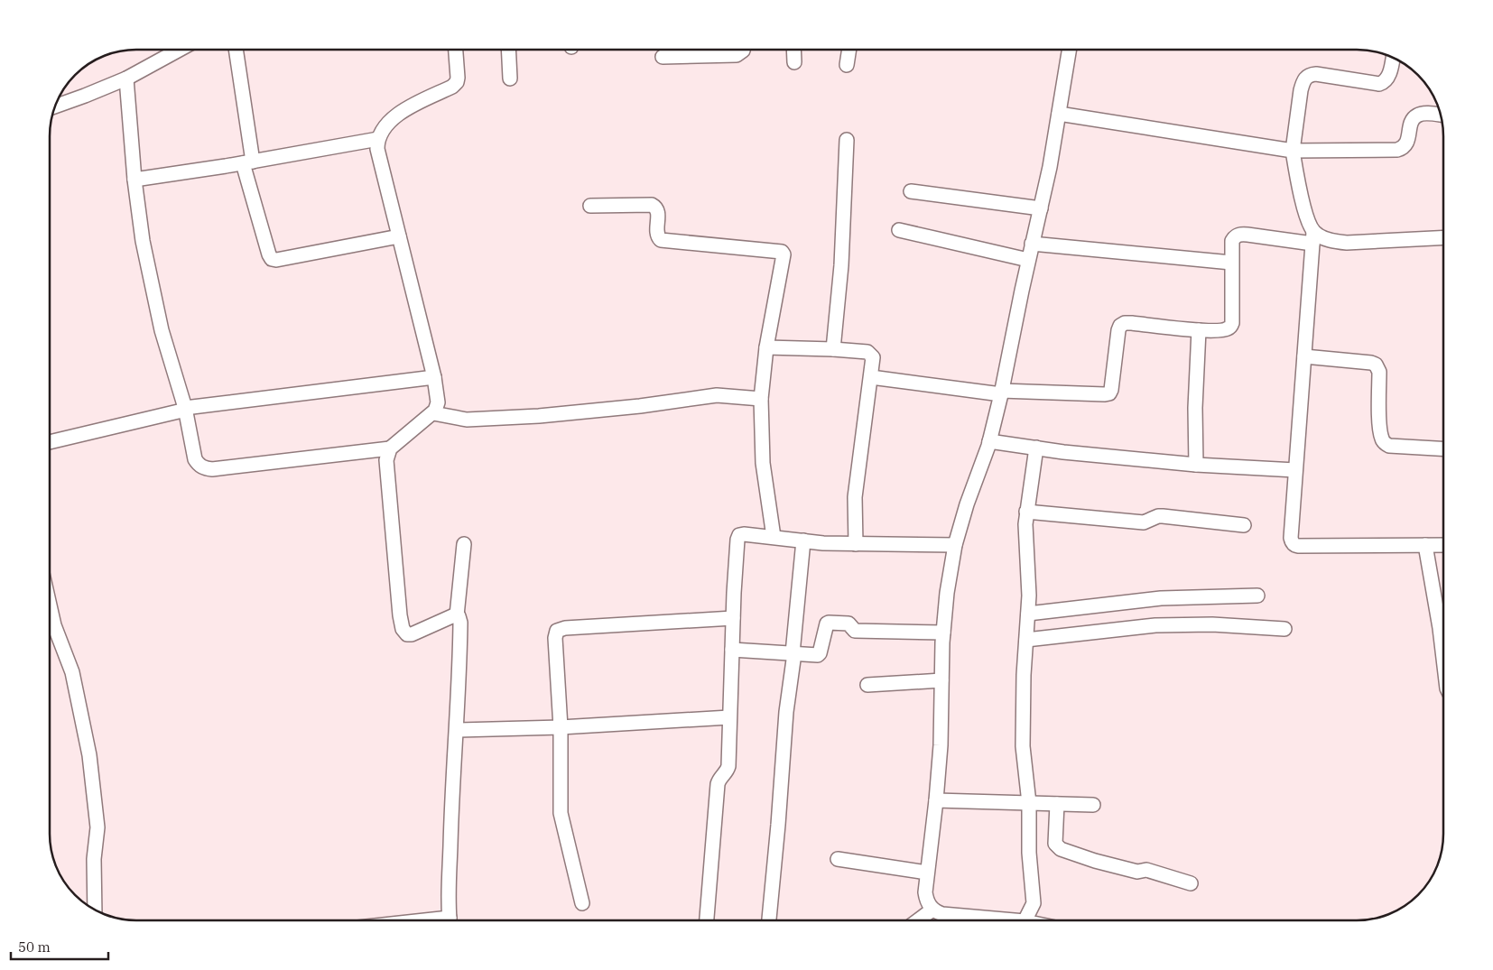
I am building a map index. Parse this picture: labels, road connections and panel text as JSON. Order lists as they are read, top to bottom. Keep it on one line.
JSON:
{"scale_bar":"50 m"}
